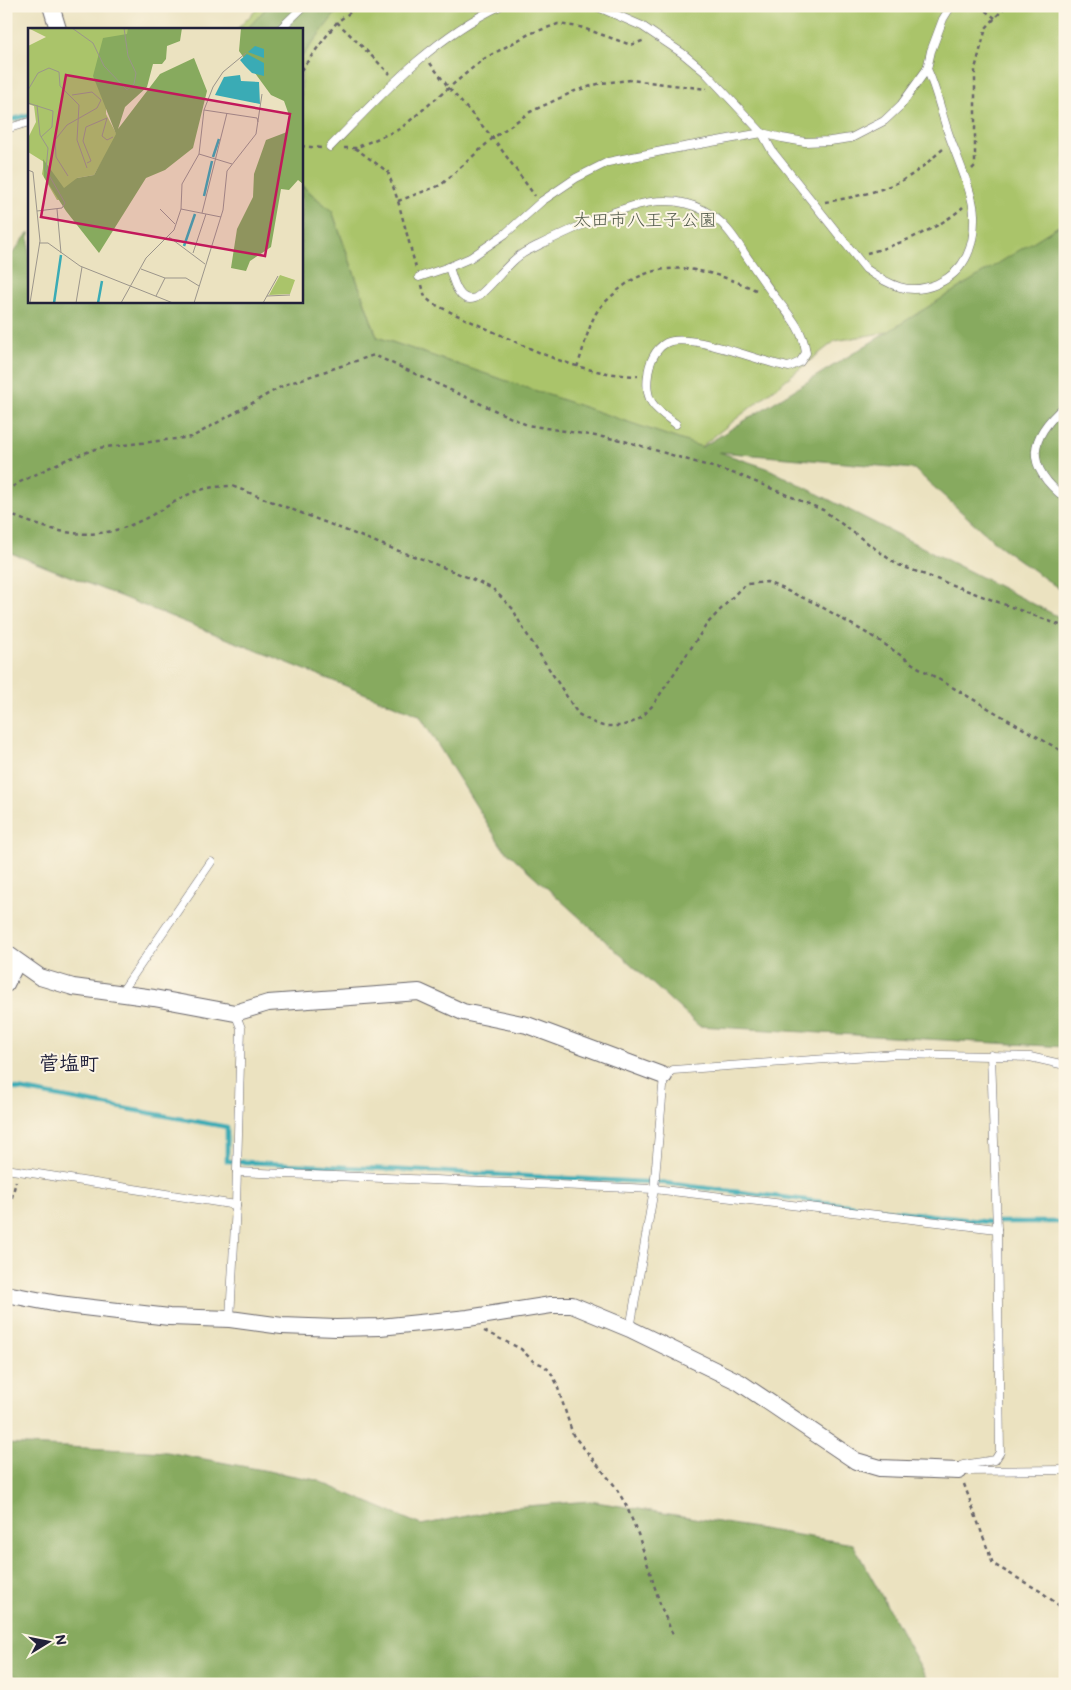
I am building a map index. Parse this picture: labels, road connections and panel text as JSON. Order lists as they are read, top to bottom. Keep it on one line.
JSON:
{"districts":["菅塩町"],"parks":["太田市八王子公園"],"north":"right"}
